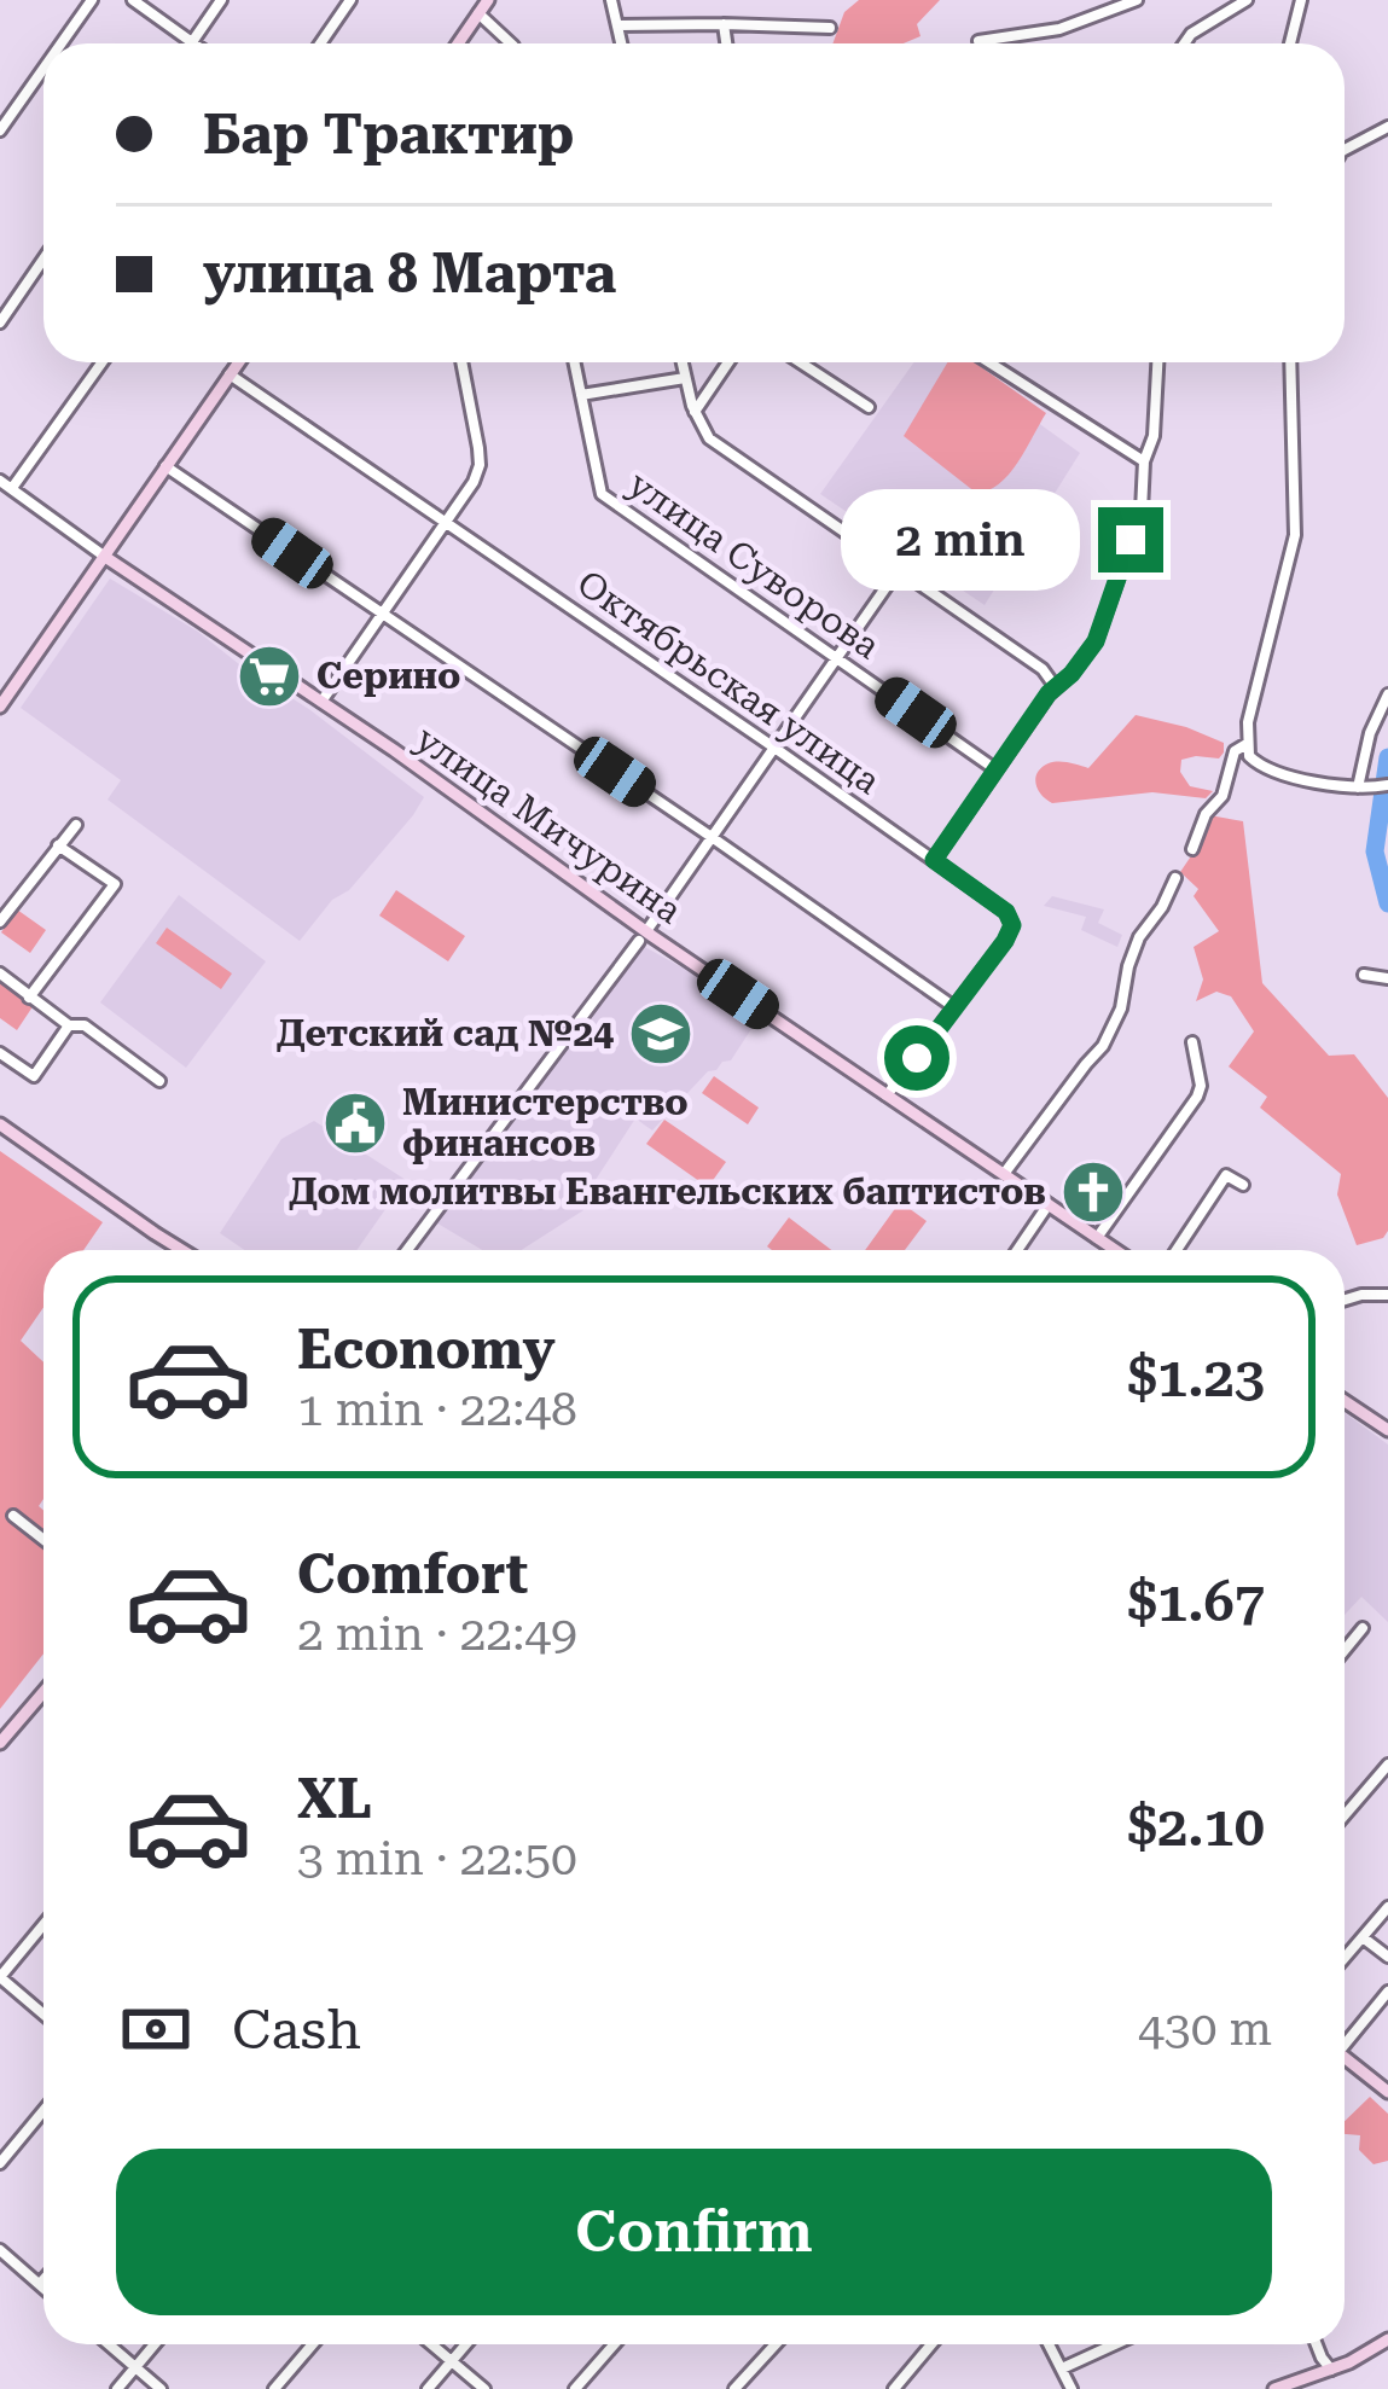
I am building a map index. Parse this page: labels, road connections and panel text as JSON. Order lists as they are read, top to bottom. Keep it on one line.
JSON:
{"streets":{"street":["улица Суворова","Октябрьская улица","улица Мичурина"]},"crossings":[["Октябрьская улица","улица Мичурина"]],"places":{"supermarket":["Серино"],"school or university":["Детский сад №24"],"public building":["Министерство финансов"],"church":["Дом молитвы Евангельских баптистов"]},"page":{"banner":["Бар Трактир","улица 8 Марта"],"bubble":"2 min","list":[{"name":"Economy","note":"1 min · 22:48","value":"$1.23"},{"name":"Comfort","note":"2 min · 22:49","value":"$1.67"},{"name":"XL","note":"3 min · 22:50","value":"$2.10"}],"pay":["Cash","430 m"],"buttons":"Confirm"}}
